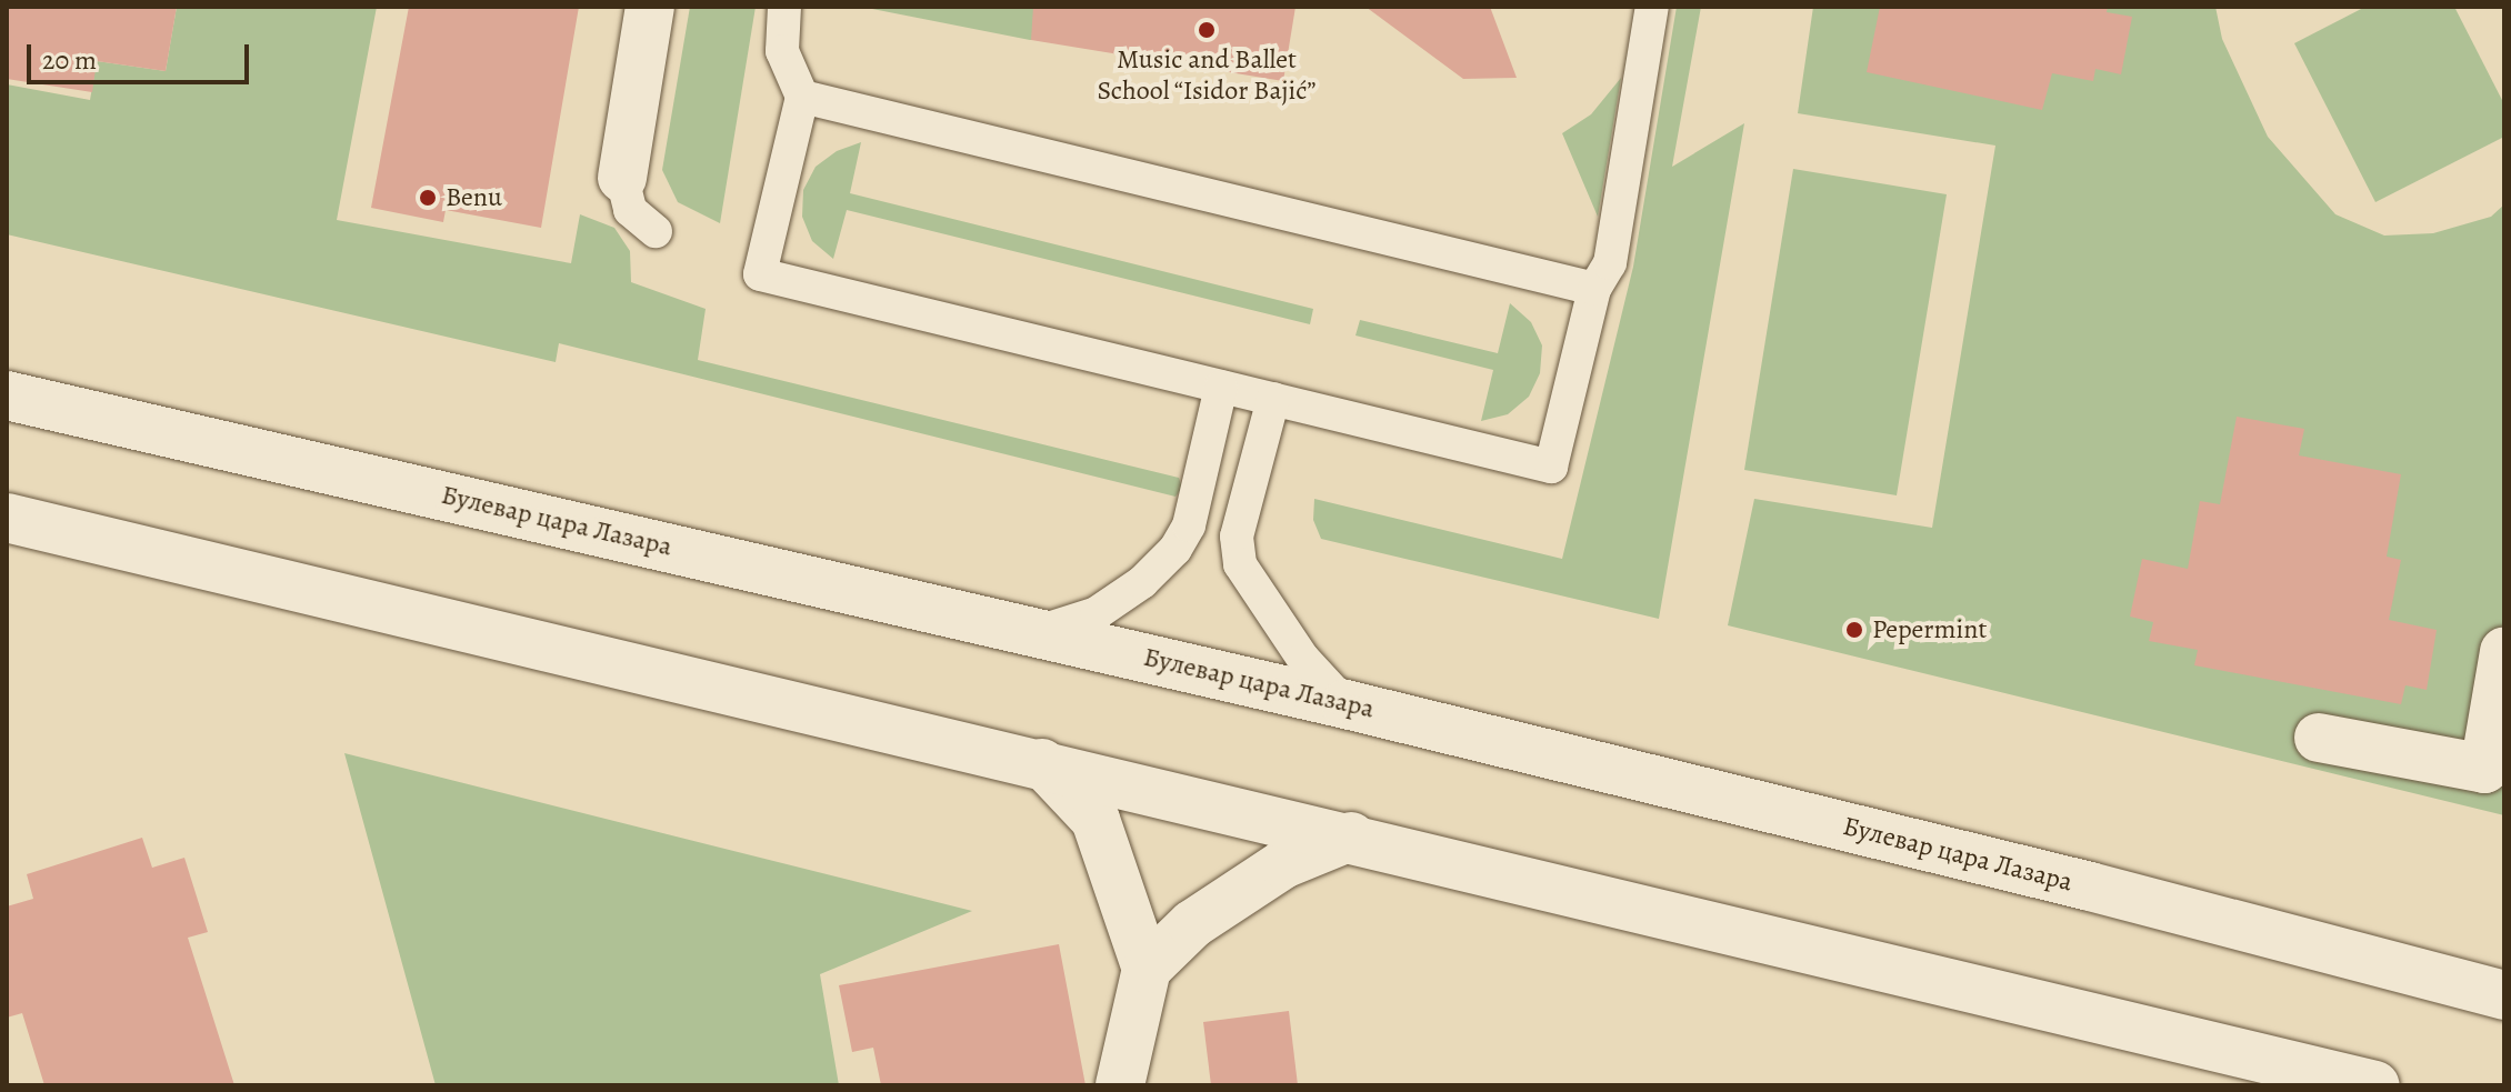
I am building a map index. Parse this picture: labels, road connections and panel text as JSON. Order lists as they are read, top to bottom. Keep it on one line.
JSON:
{"streets":{"main road":["Булевар цара Лазара"]},"places":["Music and Ballet School “Isidor Bajić”","Benu","Pepermint"],"scale_bar":"20 m"}
